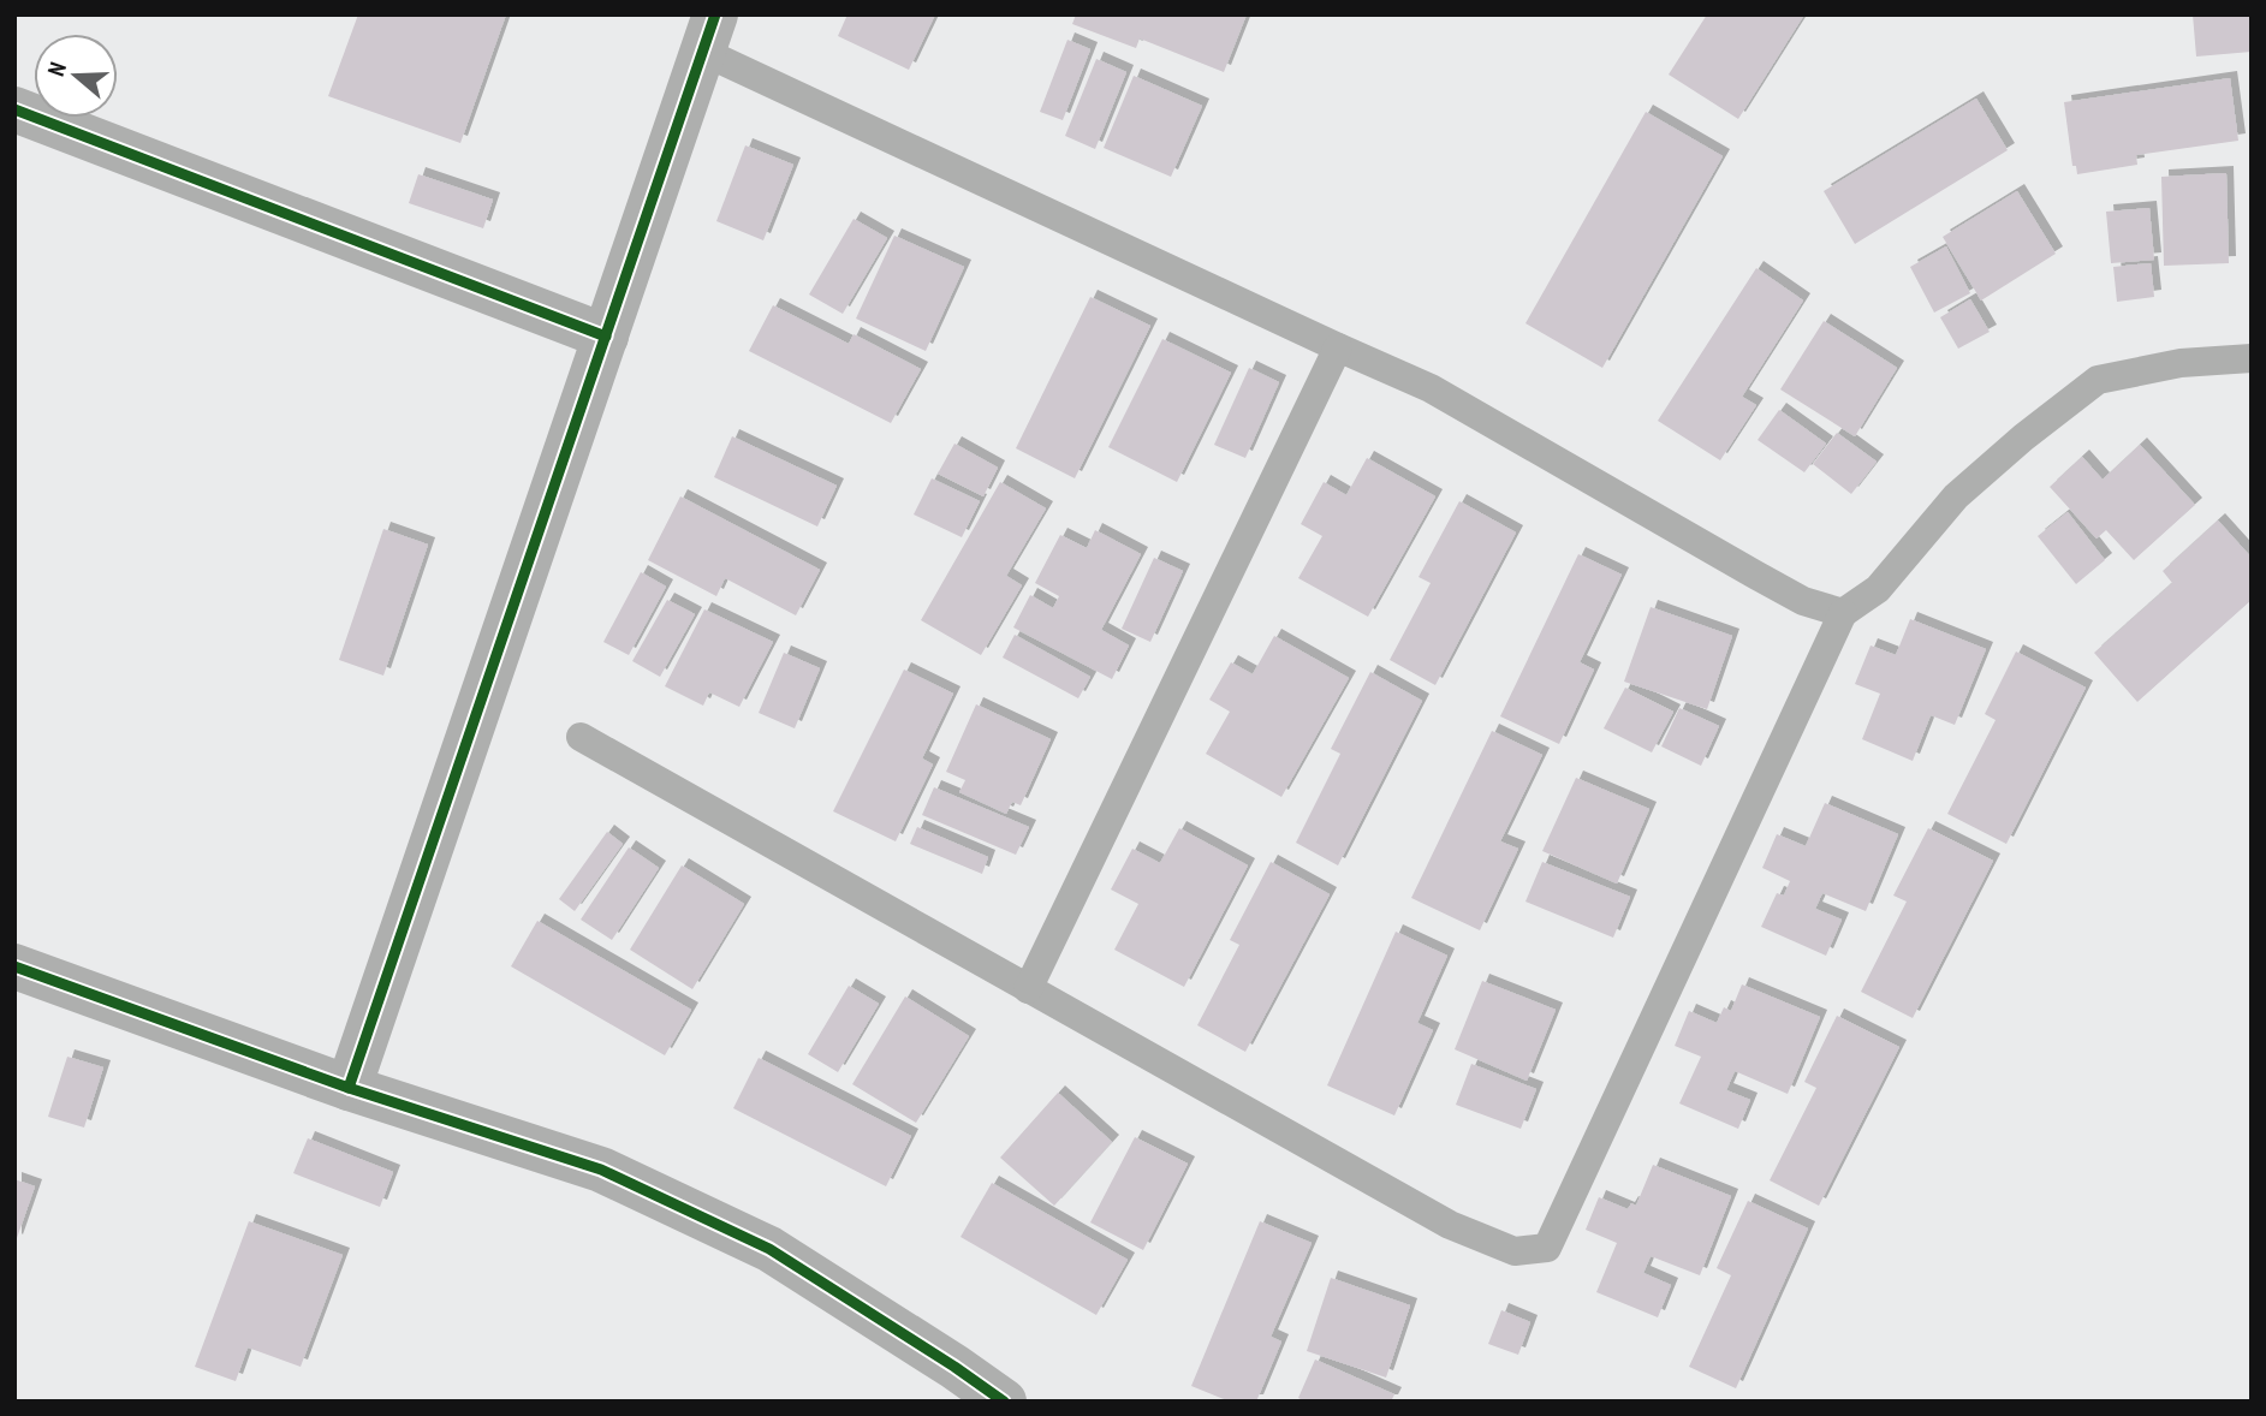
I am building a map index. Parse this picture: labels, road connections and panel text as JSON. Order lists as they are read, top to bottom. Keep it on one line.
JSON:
{"north":"left"}
